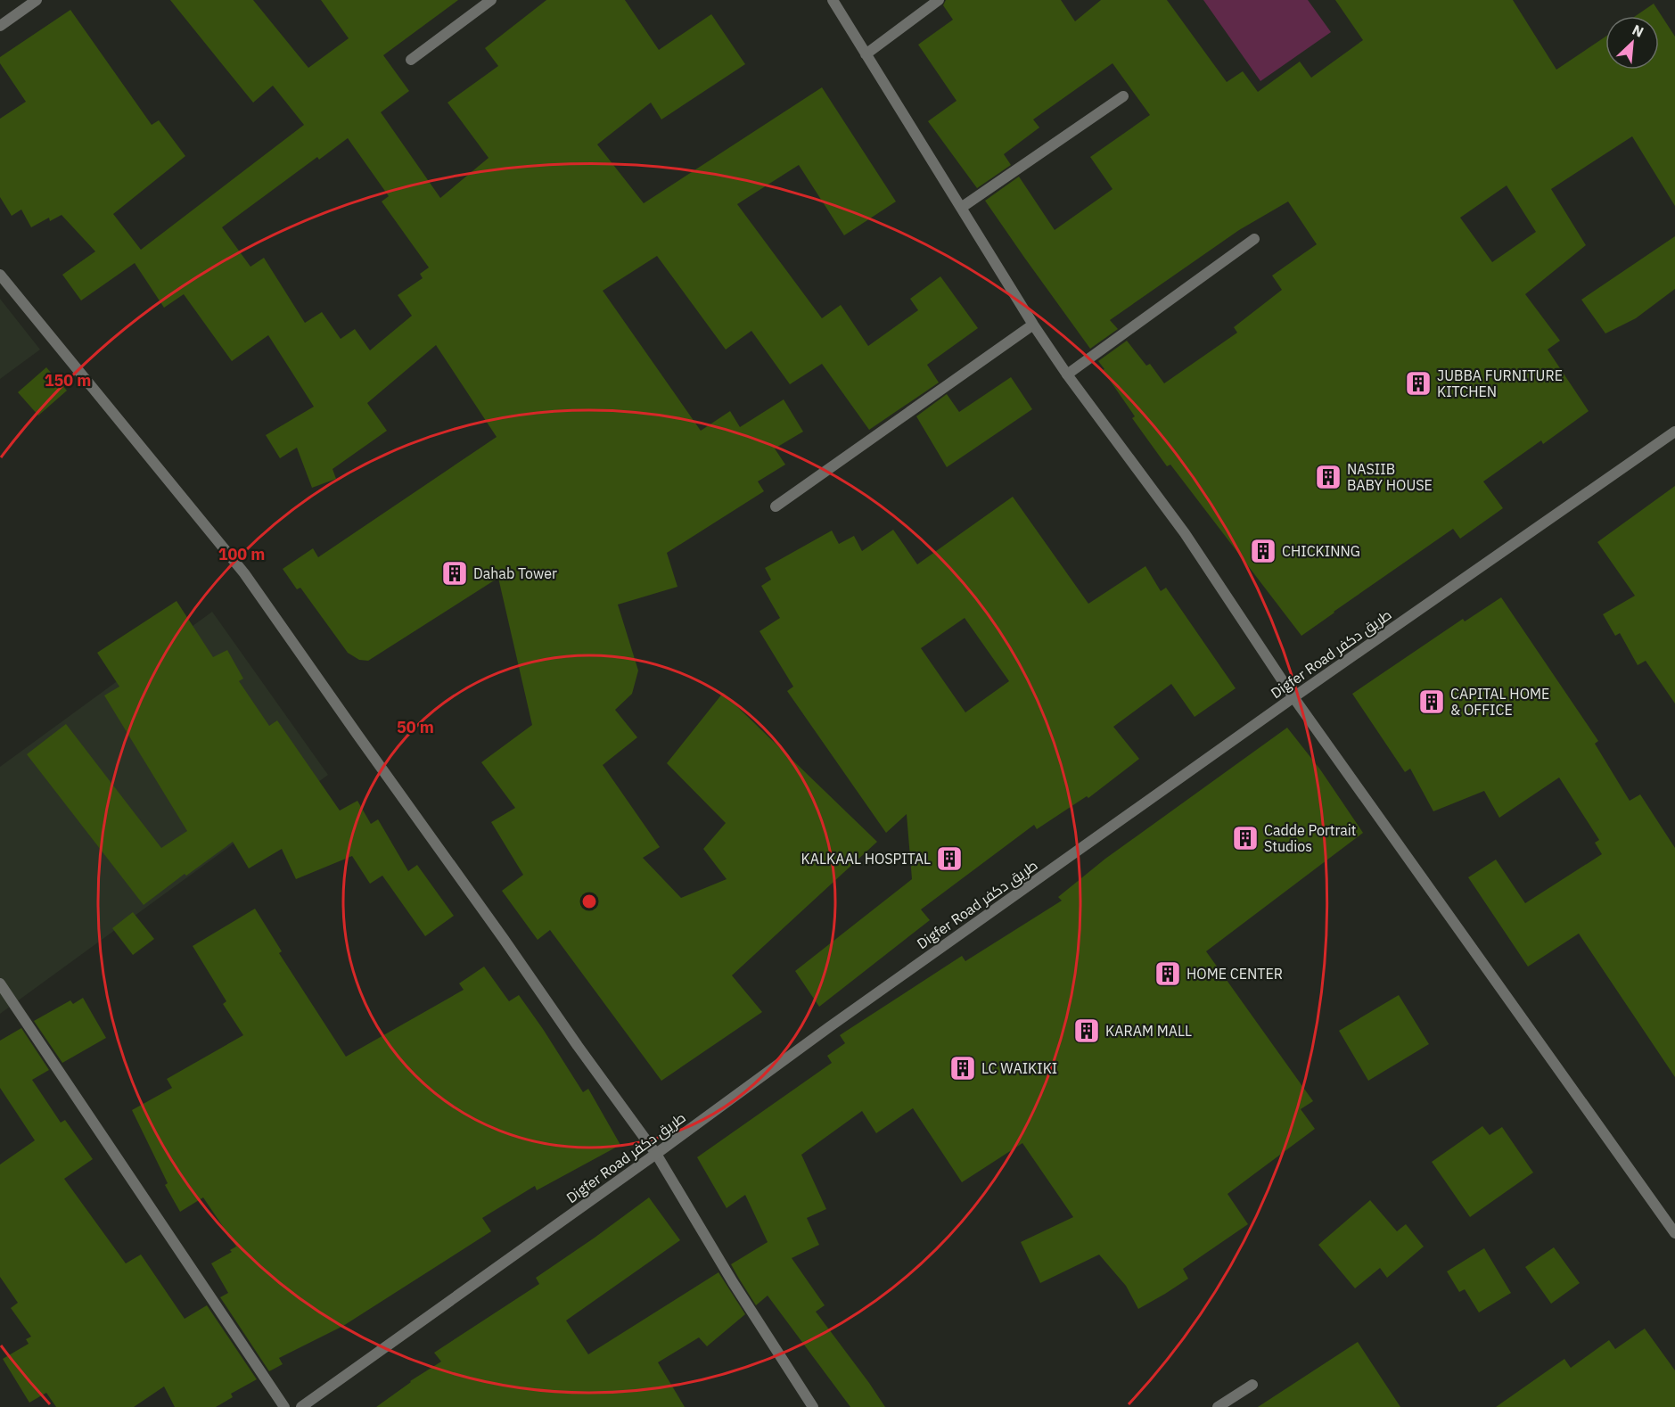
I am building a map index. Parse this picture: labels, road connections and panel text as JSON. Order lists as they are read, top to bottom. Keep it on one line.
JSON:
{"streets":{"street":["Digfer Road طريق دكفر"]},"places":{"building":["JUBBA FURNITURE KITCHEN","NASIIB BABY HOUSE","CHICKINNG","Dahab Tower","CAPITAL HOME & OFFICE","Cadde Portrait Studios","KALKAAL HOSPITAL","HOME CENTER","KARAM MALL","LC WAIKIKI"]},"north":"top right","rings":["150 m","100 m","50 m"]}
